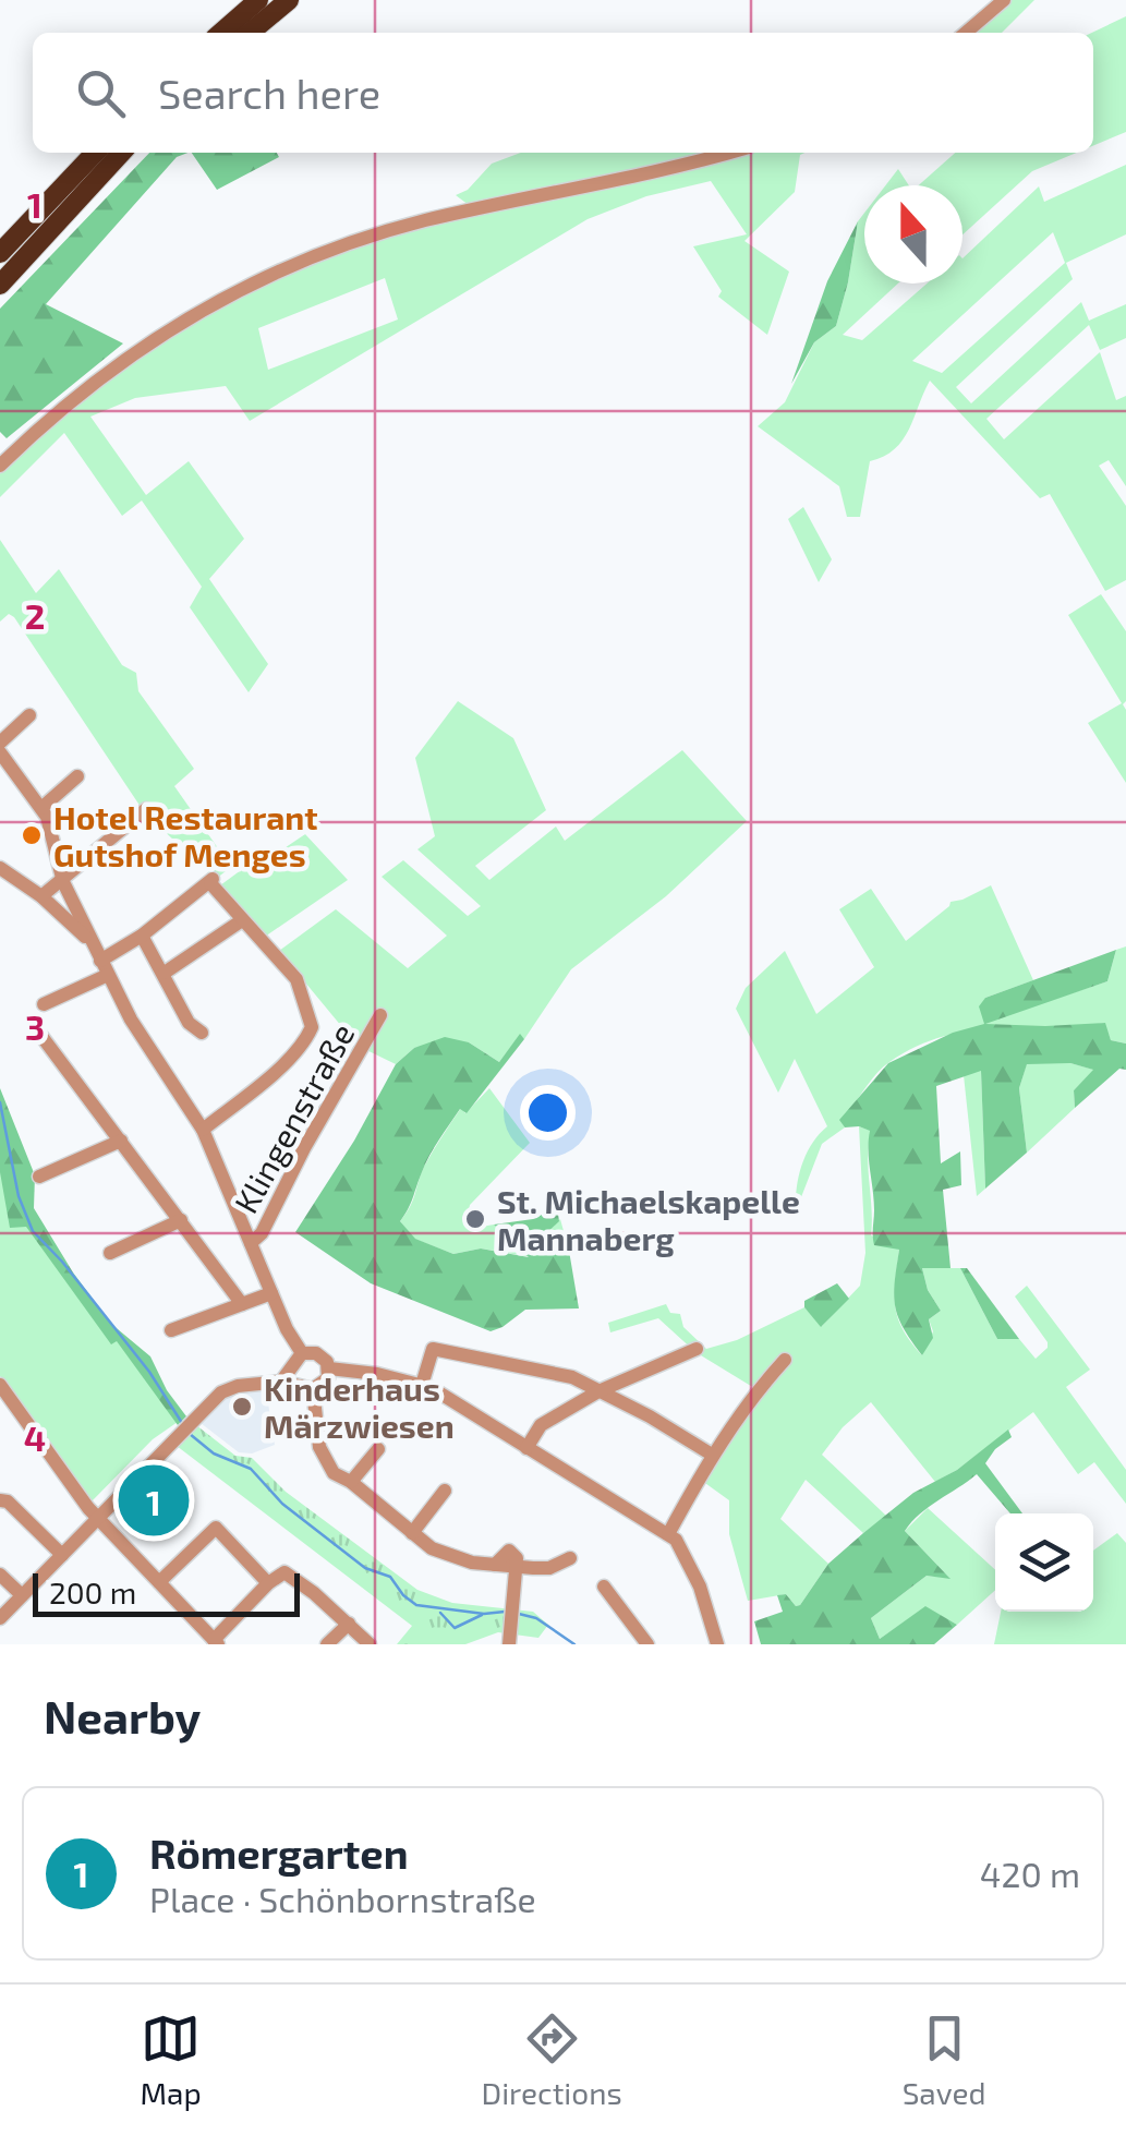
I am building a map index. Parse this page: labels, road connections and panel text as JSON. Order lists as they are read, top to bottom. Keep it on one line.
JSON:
{"streets":{"street":["Klingenstraße"]},"places":["Hotel Restaurant Gutshof Menges","St. Michaelskapelle Mannaberg","Kinderhaus Märzwiesen"],"scale_bar":"200 m","north":"top","page":{"search":"Search here","pins":"1","scale":"200 m","heading":"Nearby","list":[{"mark":"1","name":"Römergarten","note":"Place · Schönbornstraße","value":"420 m"}],"nav":["Map","Directions","Saved"]},"grid":{"rows":["1","2","3","4"]}}
